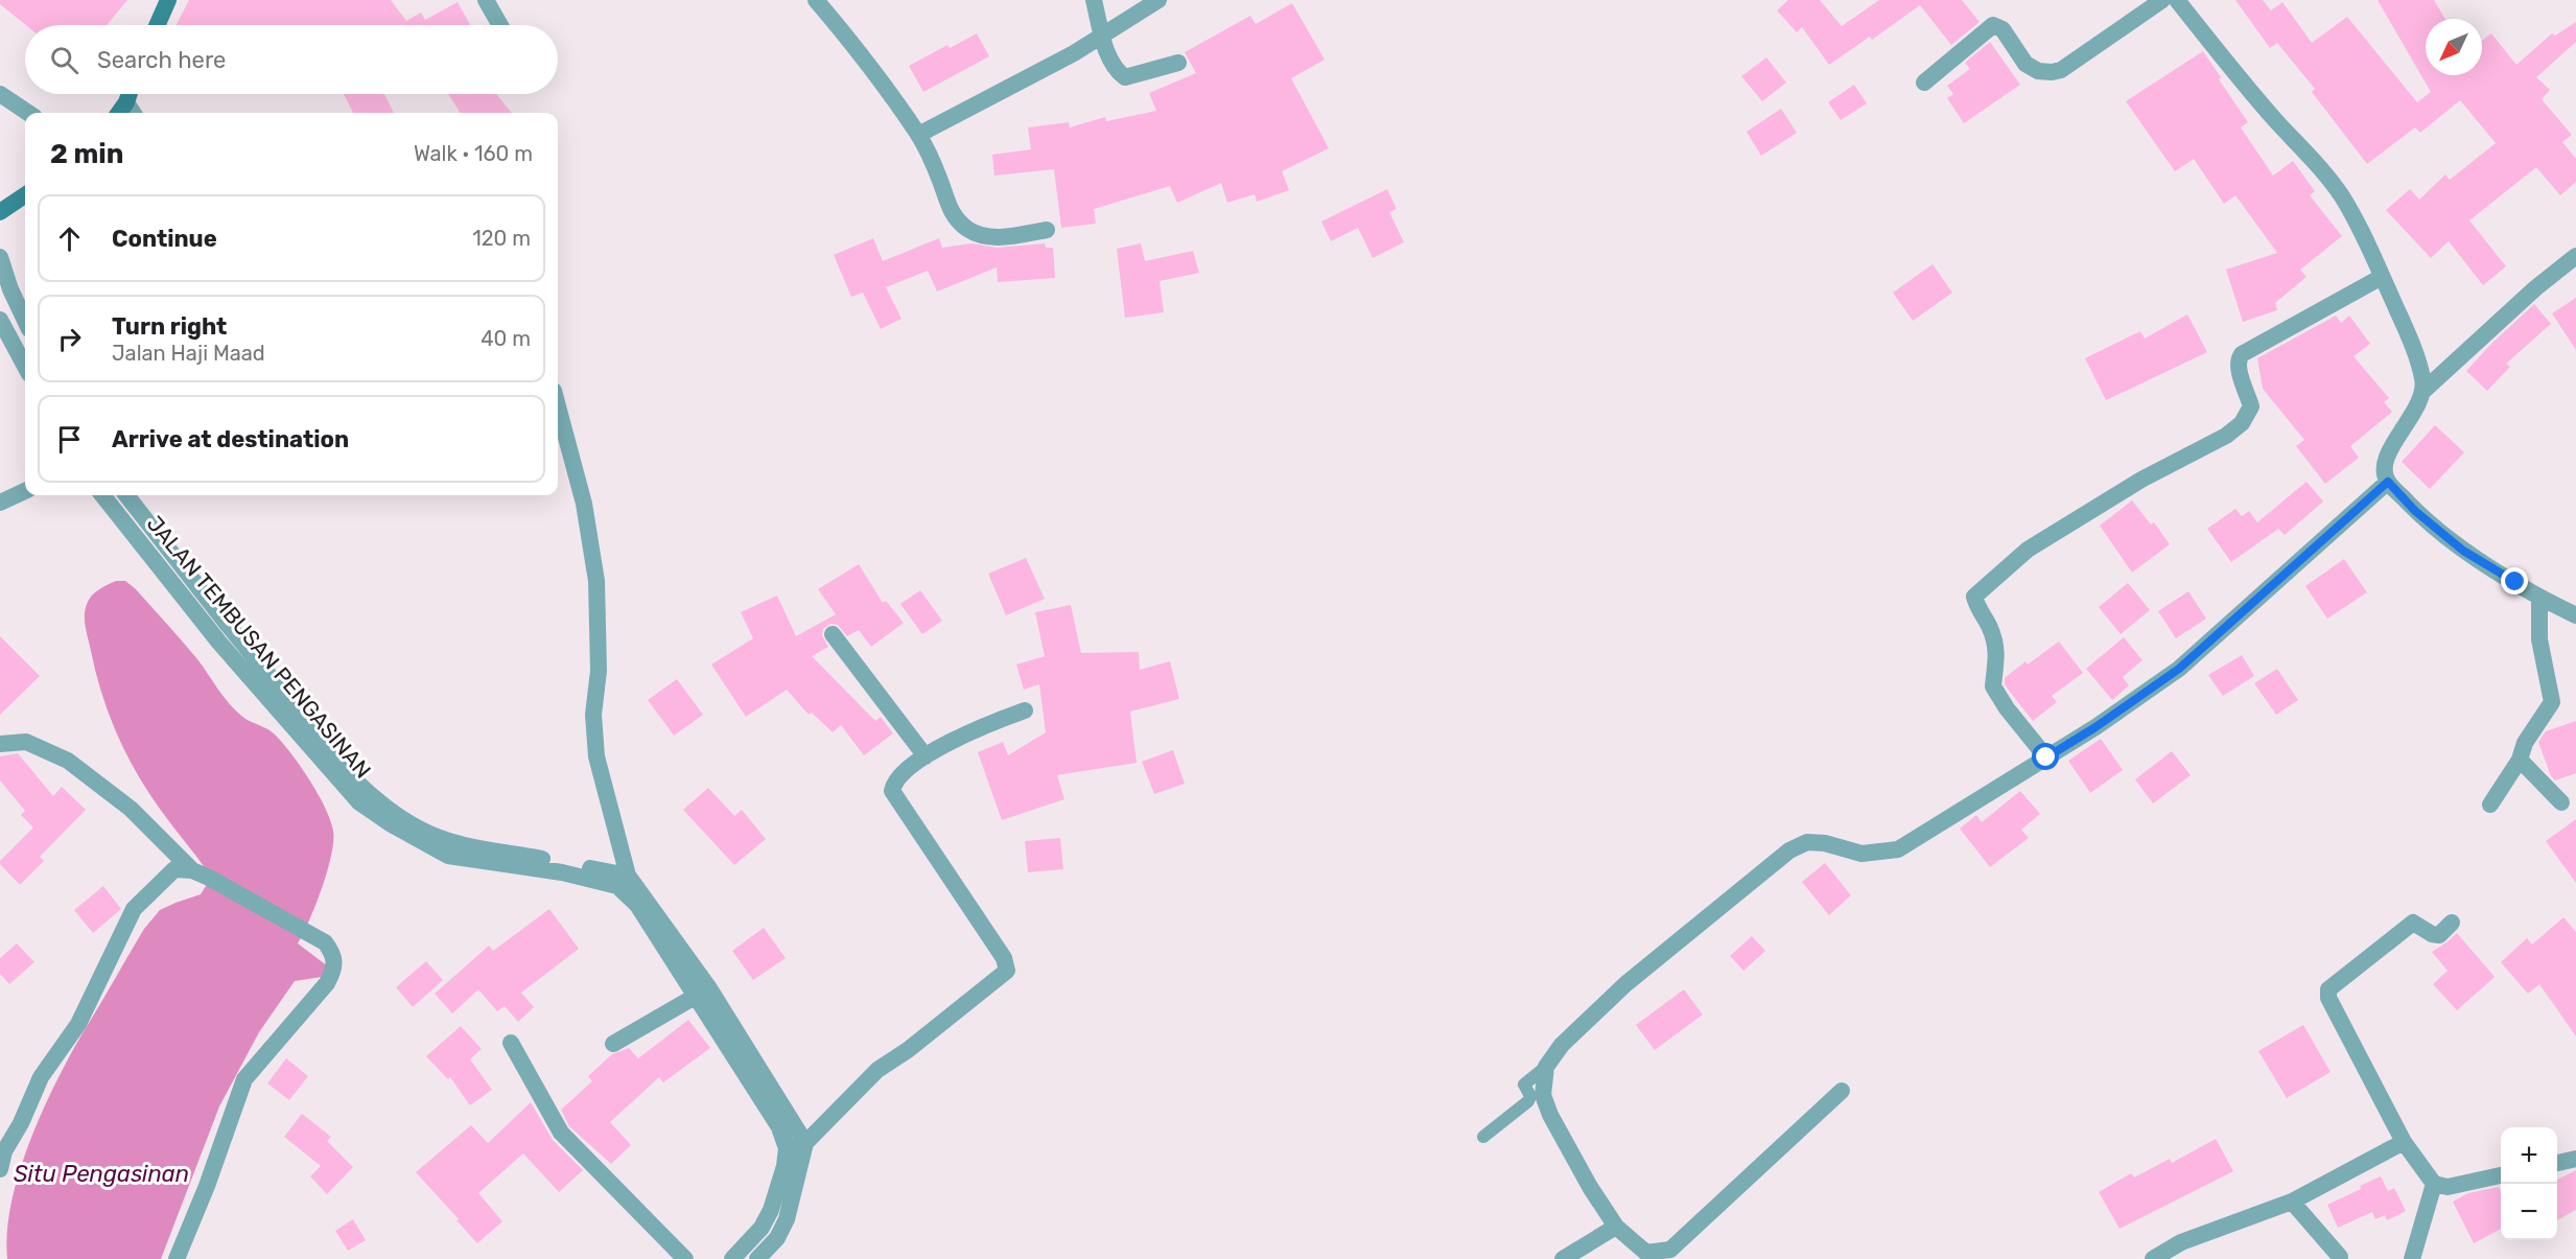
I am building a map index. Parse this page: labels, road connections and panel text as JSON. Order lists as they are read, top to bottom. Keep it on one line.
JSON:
{"streets":{"street":["JALAN TEMBUSAN PENGASINAN"]},"water":["Situ Pengasinan"],"north":"bottom left","page":{"search":"Search here","heading":["2 min","Walk · 160 m"],"list":[["Continue","120 m"],["Turn right","Jalan Haji Maad","40 m"],"Arrive at destination"],"map_buttons":["+","−"]}}
